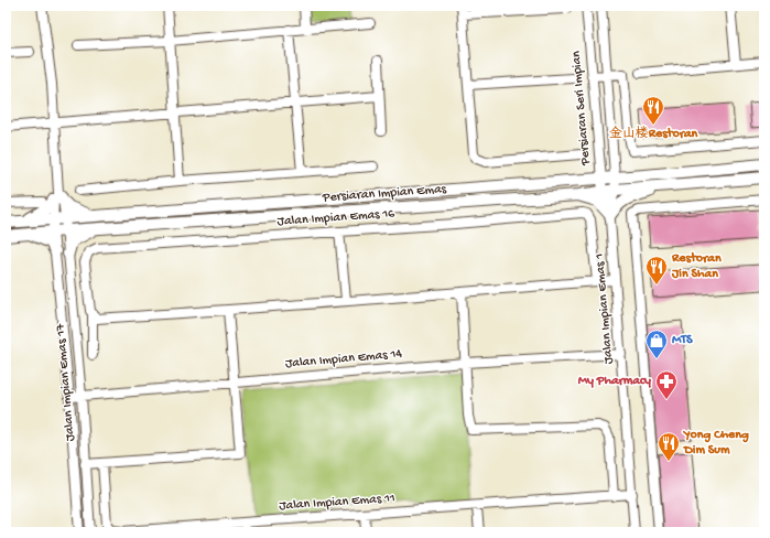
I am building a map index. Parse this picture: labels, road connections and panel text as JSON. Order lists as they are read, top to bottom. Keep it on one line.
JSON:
{"streets":{"main road":["Persiaran Impian Emas"],"street":["Persiaran Seri Impian","Jalan Impian Emas 16","Jalan Impian Emas 1","Jalan Impian Emas 14","Jalan Impian Emas 17","Jalan Impian Emas 11"]},"crossings":[["Persiaran Seri Impian","Persiaran Impian Emas"],["Persiaran Seri Impian","Jalan Impian Emas 1"],["Persiaran Impian Emas","Jalan Impian Emas 1"],["Persiaran Impian Emas","Jalan Impian Emas 17"],["Jalan Impian Emas 1","Jalan Impian Emas 14"],["Jalan Impian Emas 1","Jalan Impian Emas 11"],["Jalan Impian Emas 14","Jalan Impian Emas 17"]],"places":{"restaurant":["金山楼Restoran","Restoran Jin Shan","Yong Cheng Dim Sum"],"shop":["MTS"],"pharmacy":["My Pharmacy"]}}
